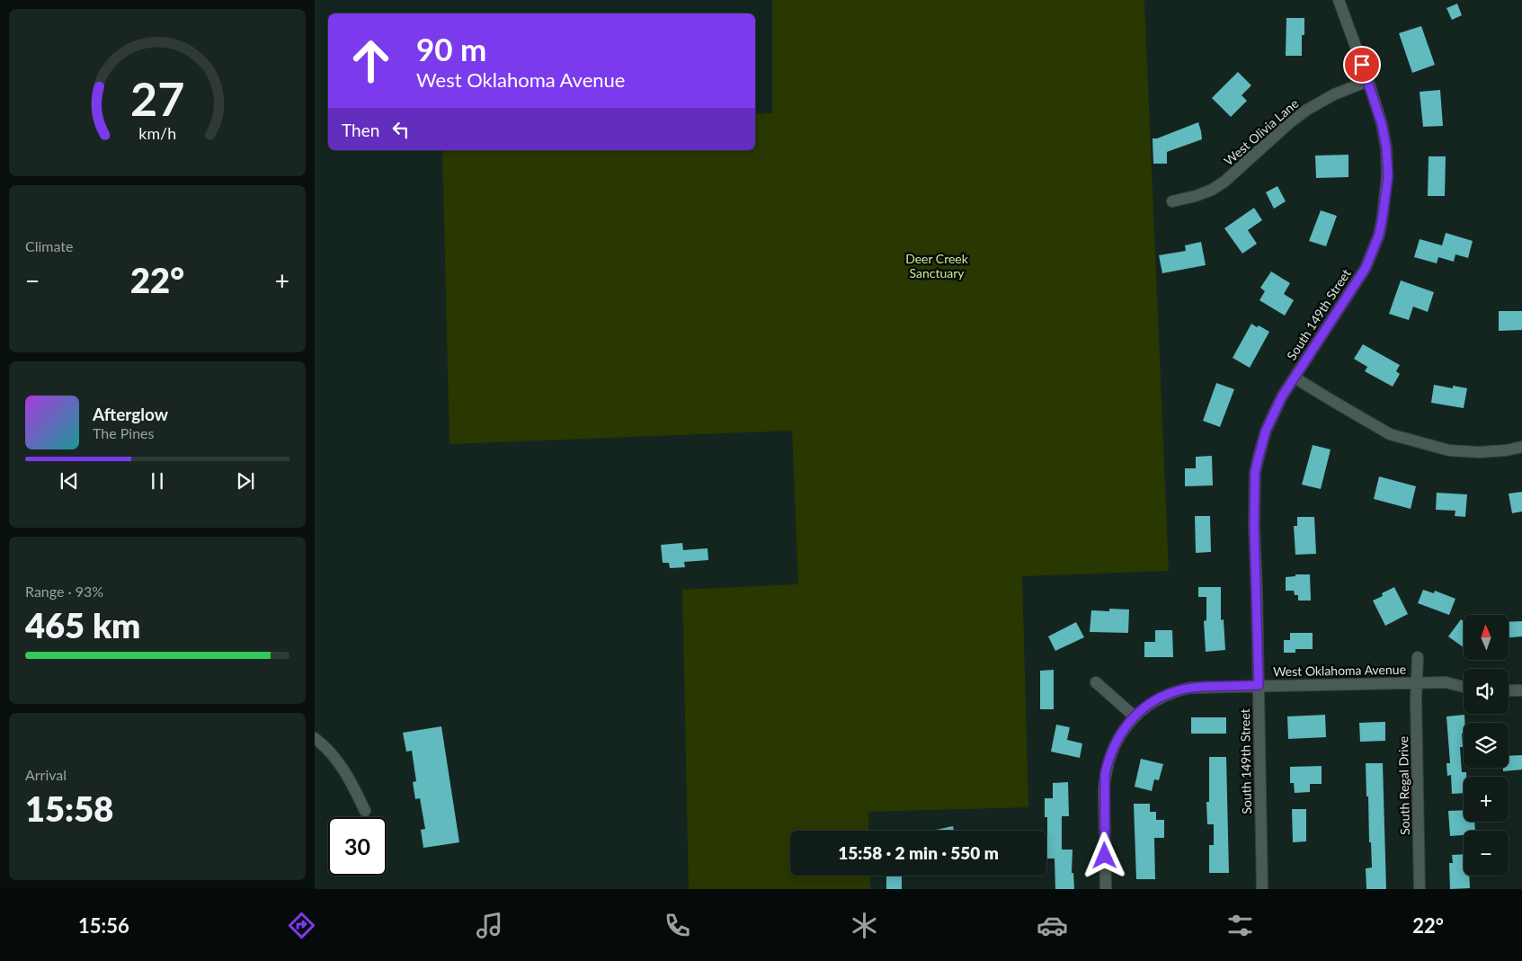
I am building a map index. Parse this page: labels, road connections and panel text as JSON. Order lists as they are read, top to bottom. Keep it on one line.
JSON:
{"streets":{"street":["West Olivia Lane","South 149th Street","West Oklahoma Avenue","South Regal Drive"]},"crossings":[["West Olivia Lane","South 149th Street"],["South 149th Street","West Oklahoma Avenue"],["West Oklahoma Avenue","South Regal Drive"]],"parks":["Deer Creek Sanctuary"],"north":"top","page":{"turn":["90 m","West Oklahoma Avenue"],"then":"Then","tile":["Climate",["Range · 93%","465 km"],["Arrival","15:58"]],"heat":["−","22°","+"],"song":["Afterglow","The Pines"],"map_buttons":["+","−"],"limit":"30","trip":"15:58 · 2 min · 550 m","tabs":["15:56","22°"],"gauge":["27","km/h"]}}
